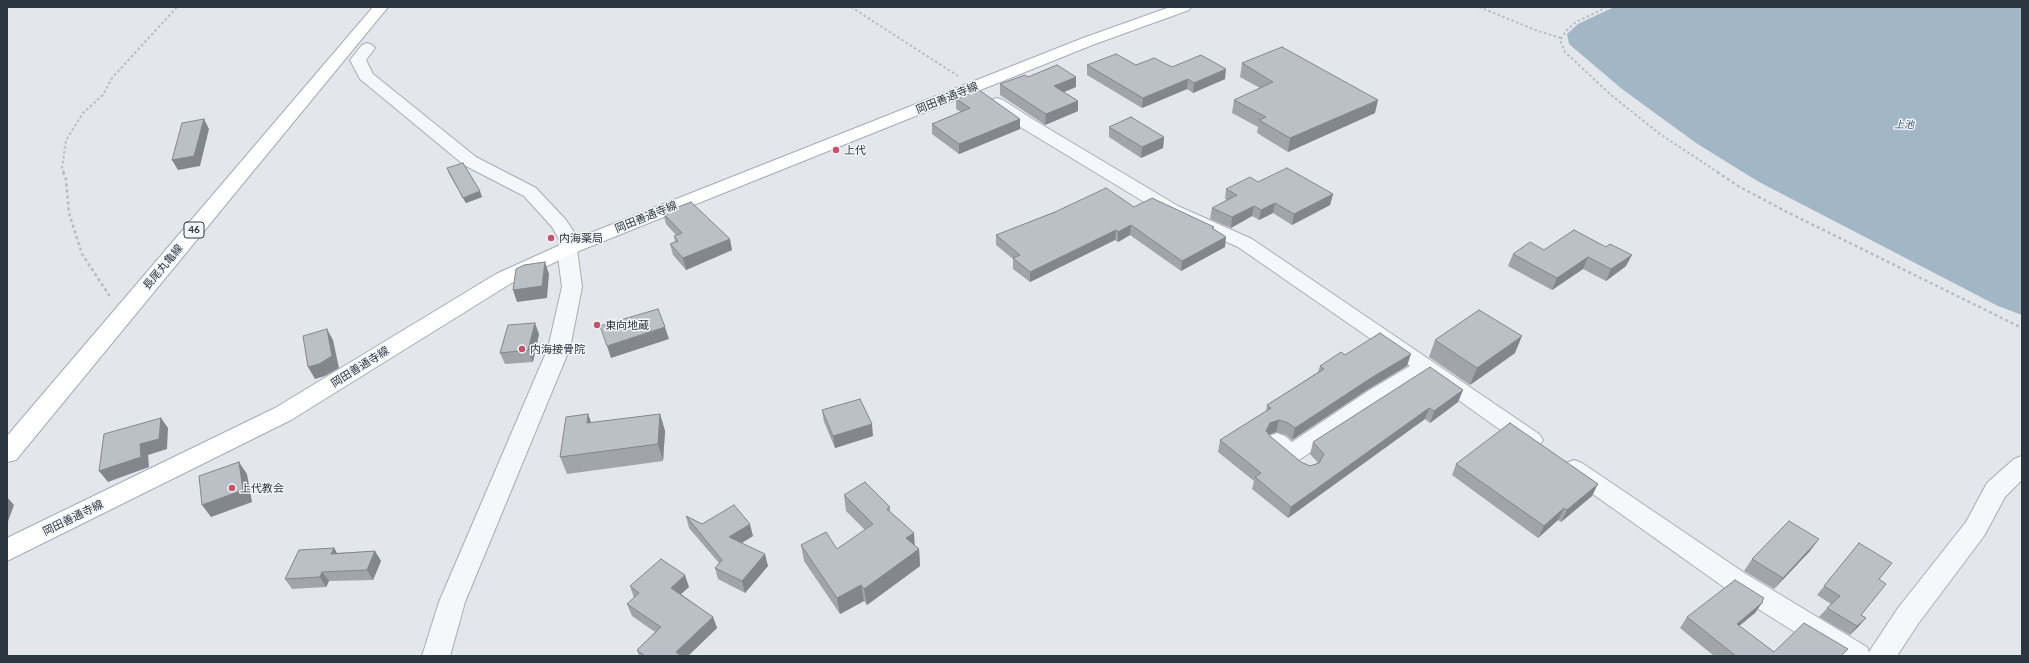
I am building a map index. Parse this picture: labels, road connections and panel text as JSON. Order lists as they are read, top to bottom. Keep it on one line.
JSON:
{"streets":{"main road":["岡田善通寺線","46","長尾丸亀線"]},"water":["上池"],"places":["上代","内海薬局","東向地蔵","内海接骨院","上代教会"]}
